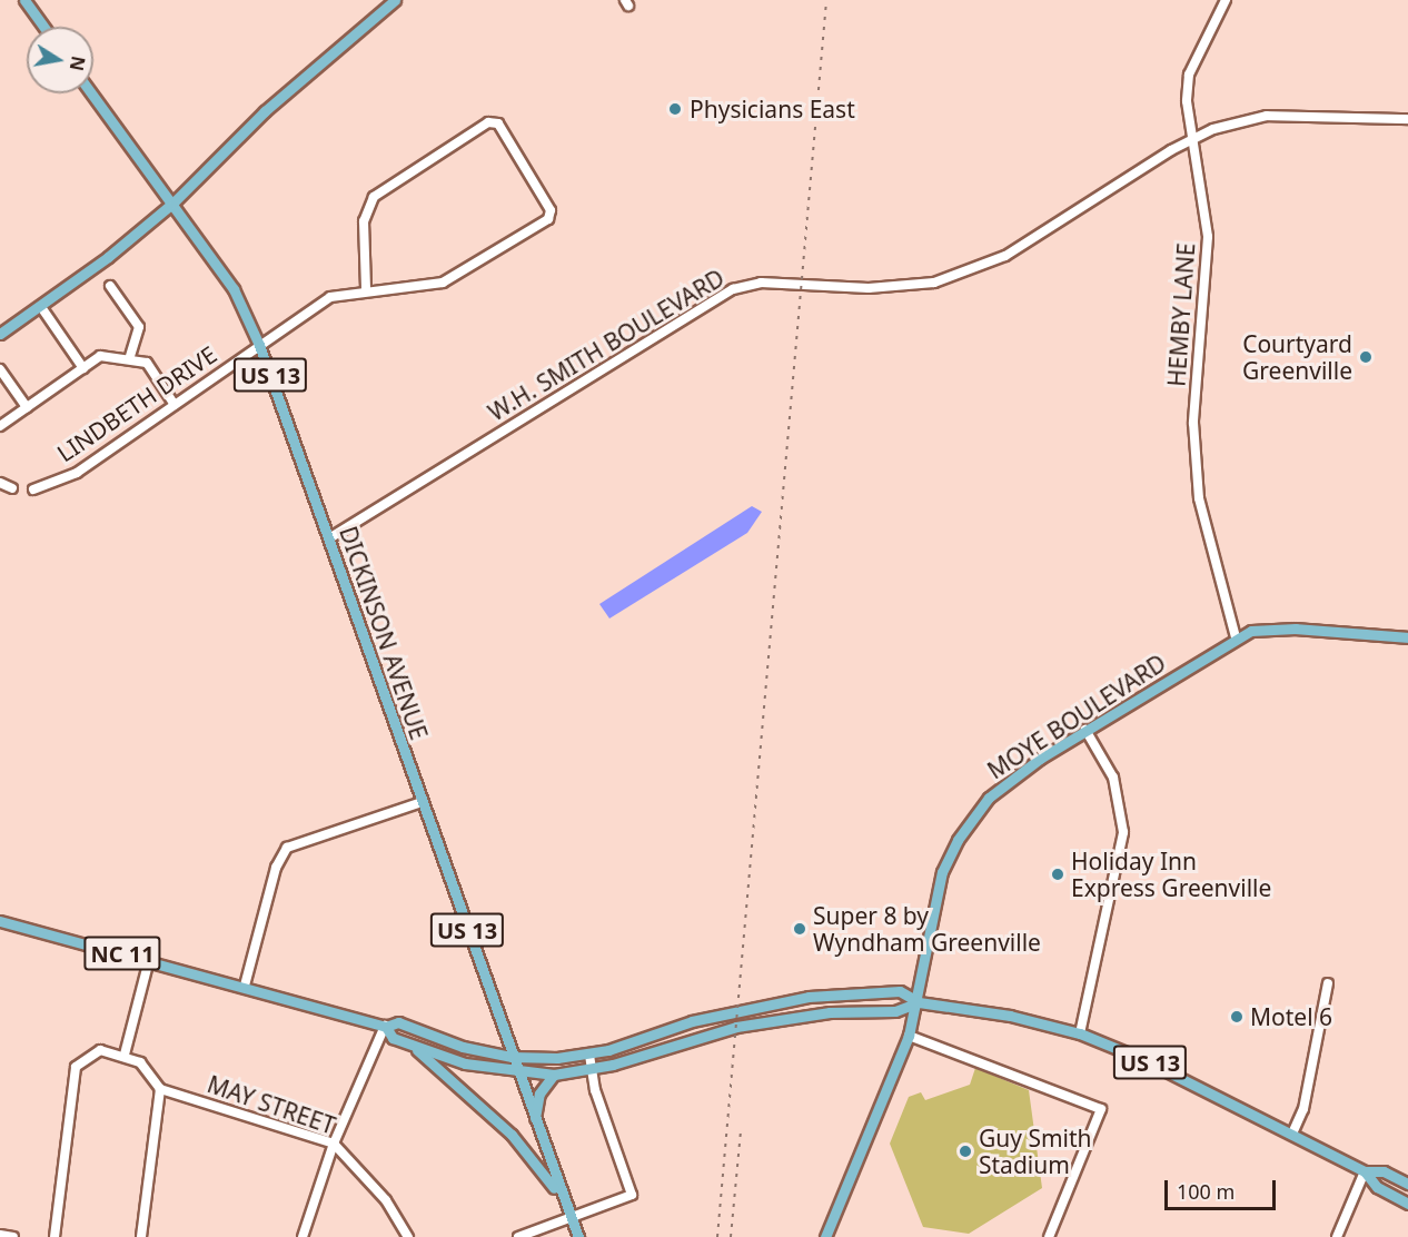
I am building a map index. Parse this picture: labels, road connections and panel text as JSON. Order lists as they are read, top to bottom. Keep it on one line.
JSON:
{"streets":{"main road":["US 13","DICKINSON AVENUE","MOYE BOULEVARD","NC 11"],"street":["HEMBY LANE","W.H. SMITH BOULEVARD","LINDBETH DRIVE","MAY STREET"]},"crossings":[["HEMBY LANE","W.H. SMITH BOULEVARD"],["HEMBY LANE","MOYE BOULEVARD"],["W.H. SMITH BOULEVARD","DICKINSON AVENUE"],["US 13","DICKINSON AVENUE"],["US 13","MOYE BOULEVARD"],["US 13","NC 11"],["LINDBETH DRIVE","DICKINSON AVENUE"],["DICKINSON AVENUE","NC 11"]],"places":["Physicians East","Courtyard Greenville","Holiday Inn Express Greenville","Super 8 by Wyndham Greenville","Motel 6","Guy Smith Stadium"],"scale_bar":"100 m","north":"right"}
